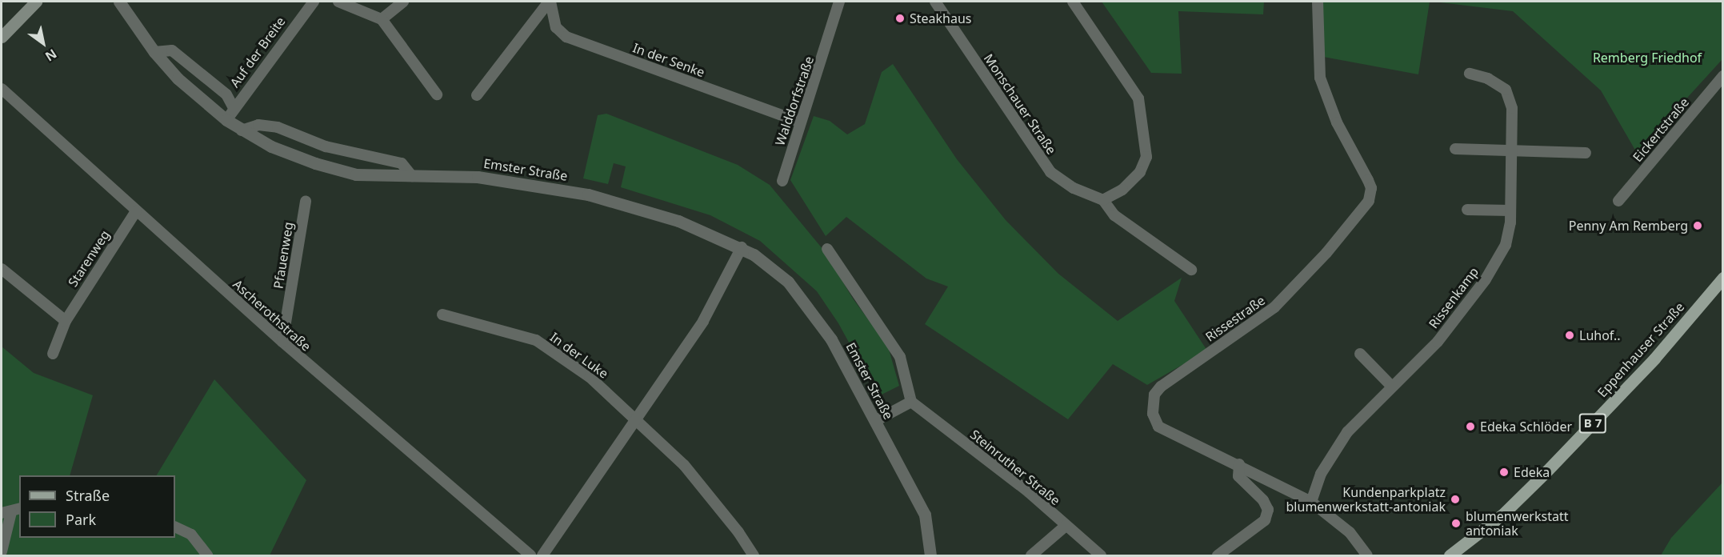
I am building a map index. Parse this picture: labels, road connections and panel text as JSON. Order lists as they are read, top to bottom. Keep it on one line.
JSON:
{"streets":{"main road":["Eppenhauser Straße","B 7"],"street":["Auf der Breite","In der Senke","Walddorfstraße","Monschauer Straße","Eickertstraße","Emster Straße","Pfauenweg","Starenweg","Rissenkamp","Ascherothstraße","Rissestraße","In der Luke","Steinruther Straße"]},"crossings":[["Auf der Breite","Emster Straße"],["In der Senke","Walddorfstraße"],["Pfauenweg","Ascherothstraße"],["Starenweg","Ascherothstraße"],["Rissenkamp","Rissestraße"]],"parks":["Remberg Friedhof"],"places":["Steakhaus","Penny Am Remberg","Luhof..","Edeka Schlöder","Edeka","Kundenparkplatz blumenwerkstatt-antoniak","blumenwerkstatt antoniak"],"legend":["Straße","Park"],"north":"bottom right"}
